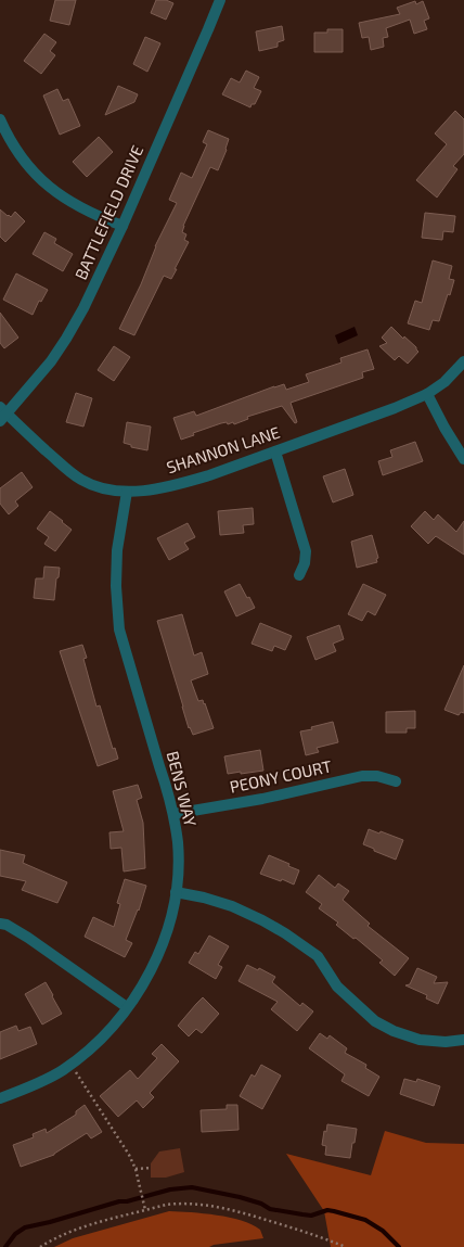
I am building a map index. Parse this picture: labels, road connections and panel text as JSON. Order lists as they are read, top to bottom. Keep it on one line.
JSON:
{"streets":{"street":["BATTLEFIELD DRIVE","SHANNON LANE","PEONY COURT","BENS WAY"]},"crossings":[["BATTLEFIELD DRIVE","SHANNON LANE"],["SHANNON LANE","BENS WAY"],["PEONY COURT","BENS WAY"]]}
